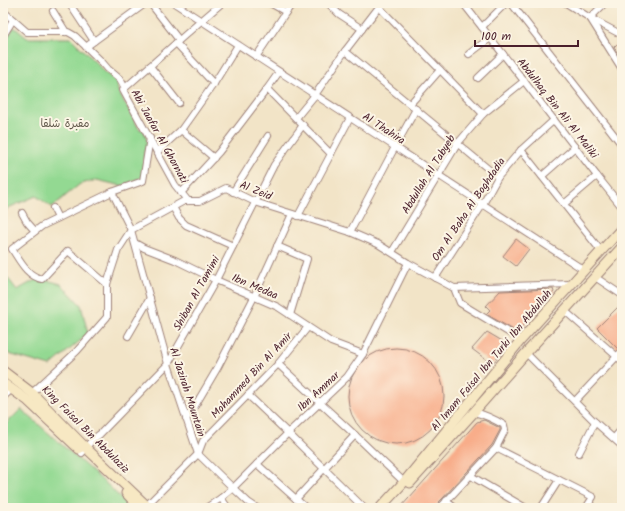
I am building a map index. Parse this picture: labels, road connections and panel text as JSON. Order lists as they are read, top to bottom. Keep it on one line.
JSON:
{"streets":{"main road":["Al Imam Faisal Ibn Turki Ibn Abdullah","King Faisal Bin Abdulaziz"],"street":["Abdulhaq Bin Ali Al Maliki","Al Thahira","Abi Jaafar Al Ghornati","Abdullah Al Tabyeb","Al Zeid","Om Al Baha Al Boghdadia","Ibn Medaa","Shiban Al Tamimi","Mohammed Bin Al Amir","Ibn Ammar","Al Jazirah Mountain"]},"crossings":[["Abdulhaq Bin Ali Al Maliki","Abdullah Al Tabyeb"],["Abdulhaq Bin Ali Al Maliki","Om Al Baha Al Boghdadia"],["Al Thahira","Abdullah Al Tabyeb"],["Al Thahira","Om Al Baha Al Boghdadia"],["Al Thahira","Al Imam Faisal Ibn Turki Ibn Abdullah"],["Abi Jaafar Al Ghornati","Al Zeid"],["Abdullah Al Tabyeb","Al Zeid"],["Al Zeid","Om Al Baha Al Boghdadia"],["Al Zeid","Shiban Al Tamimi"],["Al Zeid","Ibn Ammar"],["Al Zeid","Al Jazirah Mountain"],["Al Zeid","King Faisal Bin Abdulaziz"],["Ibn Medaa","Shiban Al Tamimi"],["Ibn Medaa","Mohammed Bin Al Amir"],["Ibn Medaa","Ibn Ammar"],["Ibn Medaa","Al Jazirah Mountain"],["Shiban Al Tamimi","Al Jazirah Mountain"],["Shiban Al Tamimi","King Faisal Bin Abdulaziz"],["Mohammed Bin Al Amir","Al Jazirah Mountain"],["Mohammed Bin Al Amir","King Faisal Bin Abdulaziz"],["Ibn Ammar","Al Jazirah Mountain"]],"parks":["مقبرة شلقا"],"scale_bar":"100 m"}
